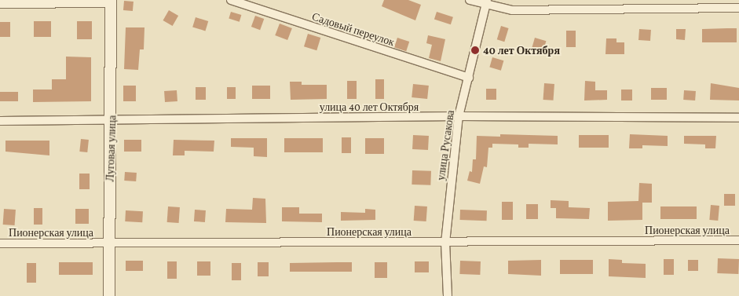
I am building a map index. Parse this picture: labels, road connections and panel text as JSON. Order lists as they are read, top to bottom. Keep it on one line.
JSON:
{"streets":{"street":["Садовый переулок","улица 40 лет Октября","улица Русакова","Луговая улица","Пионерская улица"]},"crossings":[["Садовый переулок","улица Русакова"],["улица 40 лет Октября","улица Русакова"],["улица 40 лет Октября","Луговая улица"],["улица Русакова","Пионерская улица"],["Луговая улица","Пионерская улица"]],"places":["40 лет Октября"]}
